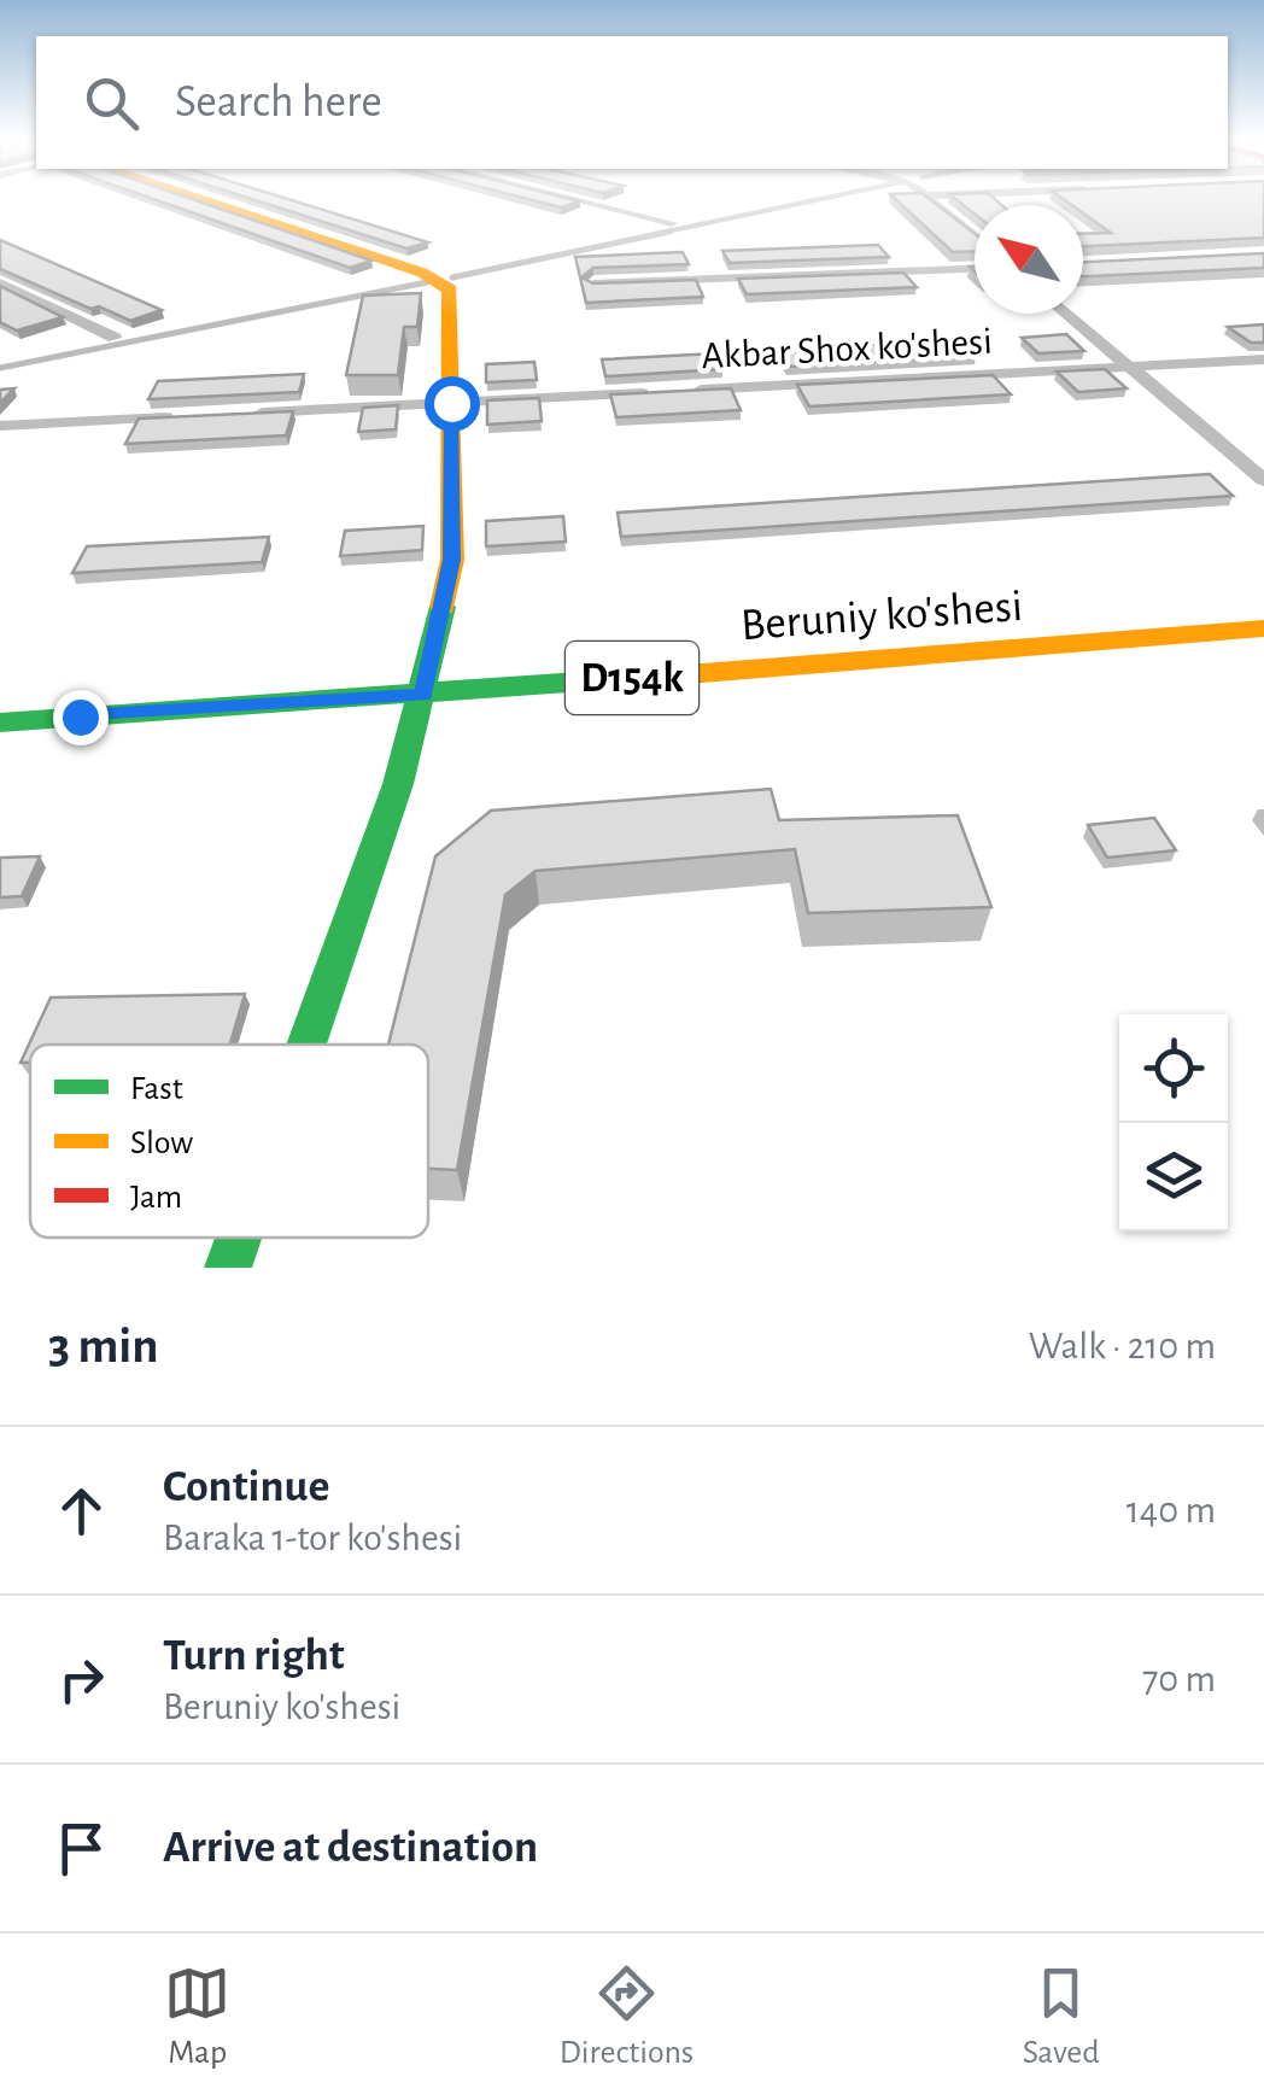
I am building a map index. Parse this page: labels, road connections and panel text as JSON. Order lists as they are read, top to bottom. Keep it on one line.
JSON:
{"streets":{"street":["Akbar Shox ko'shesi","Beruniy ko'shesi","D154k"]},"legend":["Fast","Slow","Jam"],"north":"top left","page":{"search":"Search here","heading":["3 min","Walk · 210 m"],"list":[["Continue","Baraka 1-tor ko'shesi","140 m"],["Turn right","Beruniy ko'shesi","70 m"],"Arrive at destination"],"nav":["Map","Directions","Saved"]}}
